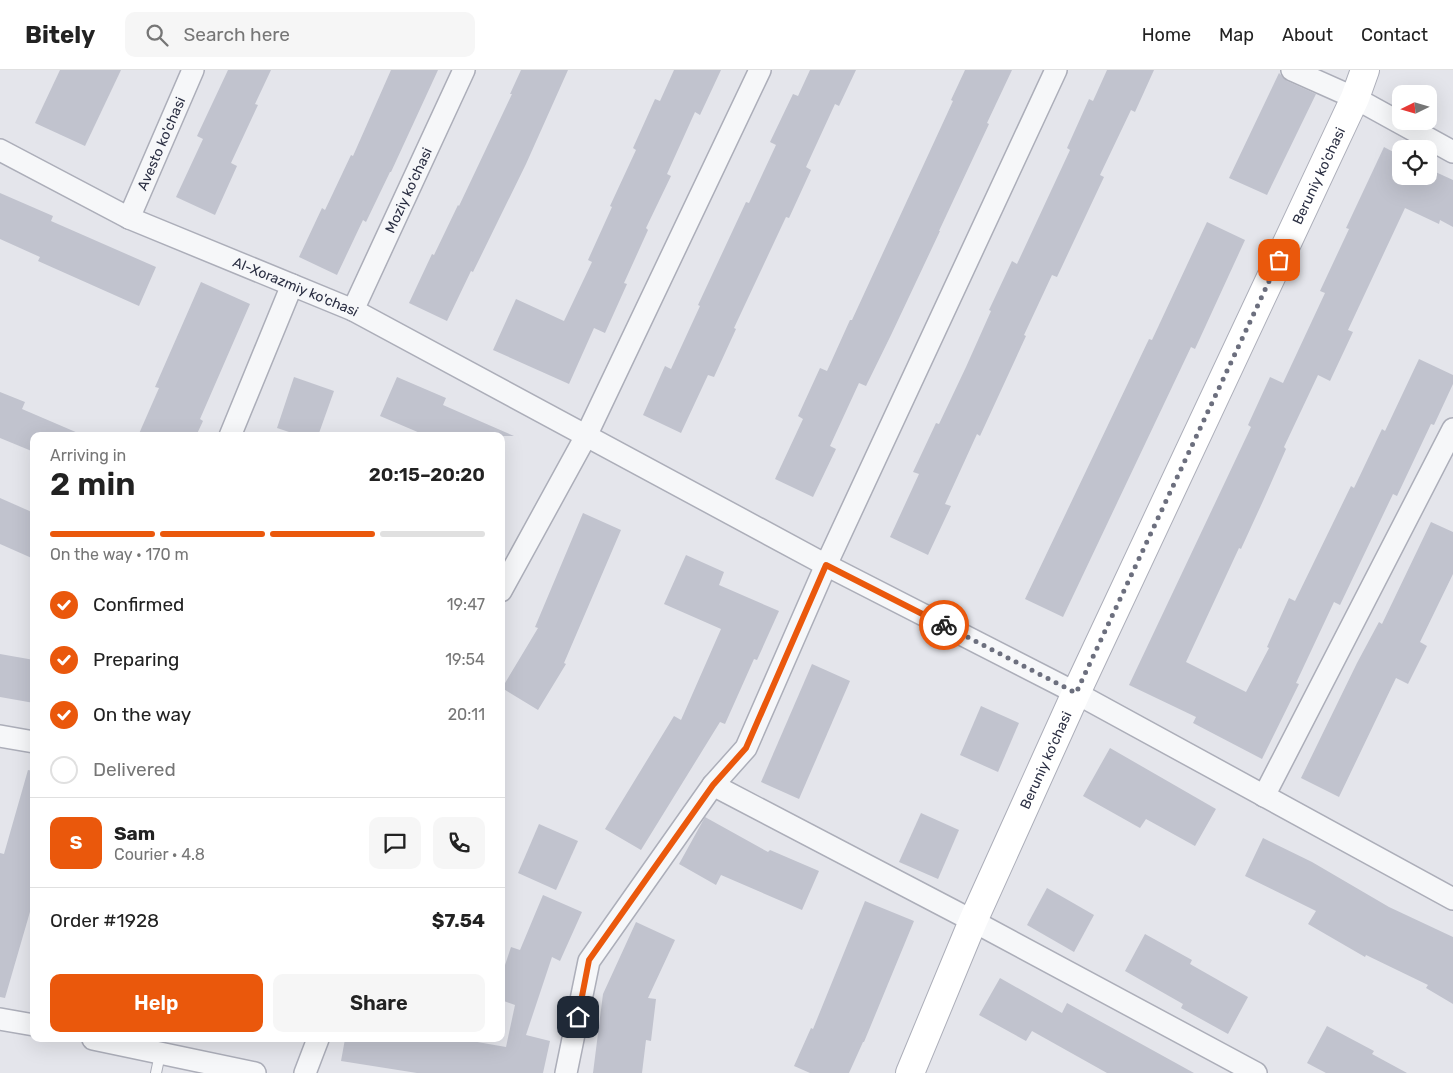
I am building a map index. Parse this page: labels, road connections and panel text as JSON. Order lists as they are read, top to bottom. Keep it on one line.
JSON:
{"streets":{"street":["Avesto ko'chasi","Beruniy ko'chasi","Moziy ko‘chasi","Al-Xorazmiy ko'chasi"]},"crossings":[["Avesto ko'chasi","Al-Xorazmiy ko'chasi"],["Beruniy ko'chasi","Al-Xorazmiy ko'chasi"],["Moziy ko‘chasi","Al-Xorazmiy ko'chasi"]],"north":"left","page":{"header":"Bitely","search":"Search here","nav":["Home","Map","About","Contact"],"heading":["2 min","Arriving in","20:15–20:20"],"panel":["Sam","Courier · 4.8","Order #1928","$7.54"],"bar":"On the way · 170 m","list":[["Confirmed","19:47"],["Preparing","19:54"],["On the way","20:11"],"Delivered"],"round":"S","buttons":["Help","Share"]}}
